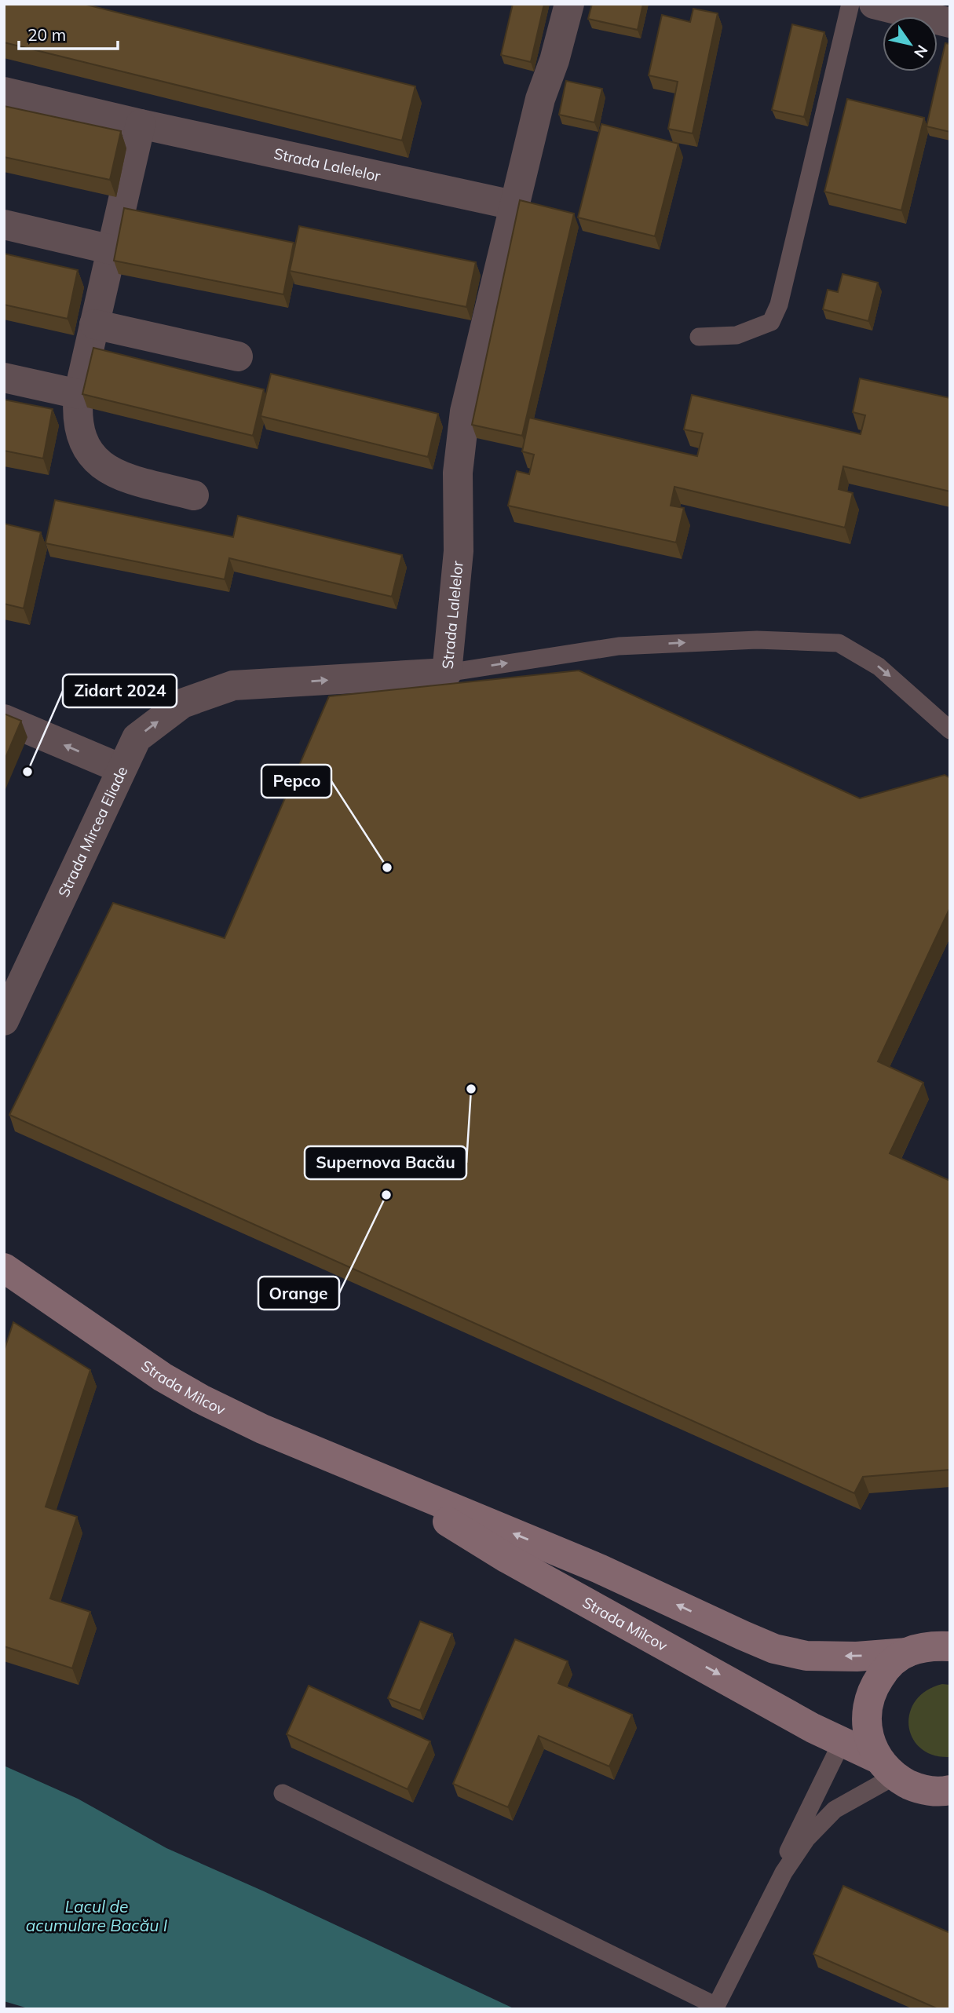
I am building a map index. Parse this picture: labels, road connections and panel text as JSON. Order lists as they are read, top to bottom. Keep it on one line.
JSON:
{"streets":{"main road":["Strada Milcov"],"street":["Strada Lalelelor","Strada Mircea Eliade"]},"crossings":[["Strada Lalelelor","Strada Mircea Eliade"]],"water":["Lacul de acumulare Bacău I"],"places":["Zidart 2024","Pepco","Supernova Bacău","Orange"],"scale_bar":"20 m","north":"bottom right"}
